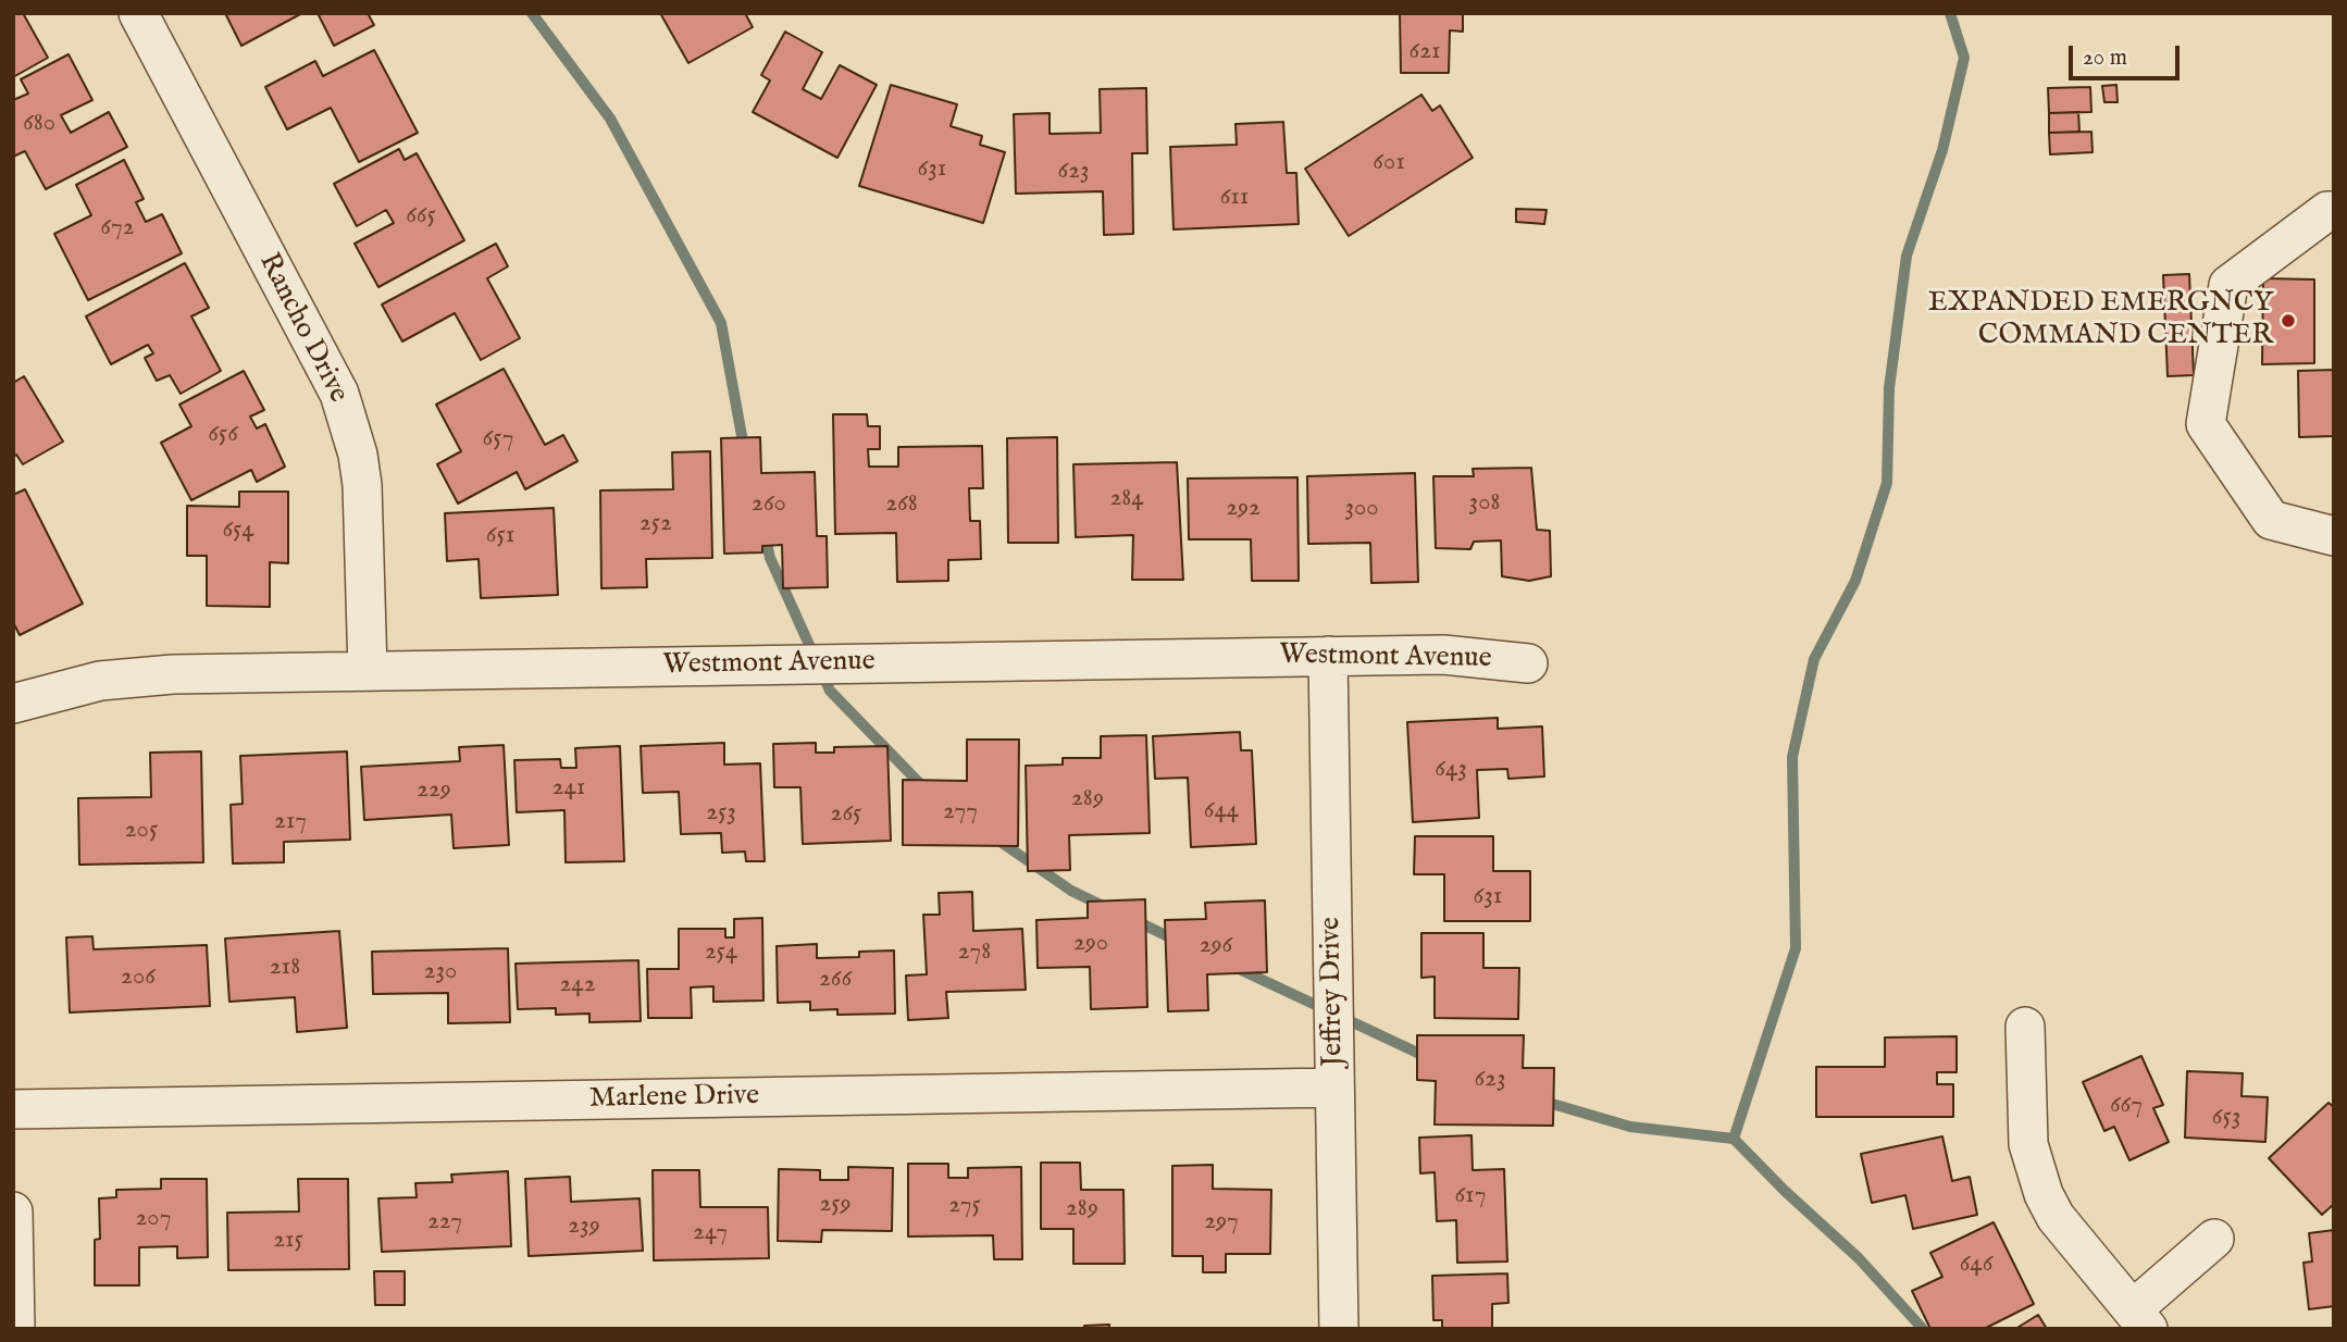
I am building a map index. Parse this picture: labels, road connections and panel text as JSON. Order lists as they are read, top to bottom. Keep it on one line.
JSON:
{"streets":{"street":["Rancho Drive","Westmont Avenue","Jeffrey Drive","Marlene Drive"]},"crossings":[["Rancho Drive","Westmont Avenue"],["Westmont Avenue","Jeffrey Drive"],["Jeffrey Drive","Marlene Drive"]],"places":["EXPANDED EMERGNCY COMMAND CENTER"],"house_numbers":["621","680","601","631","623","611","665","672","656","657","284","308","260","268","292","300","252","654","651","643","241","229","289","644","277","253","265","217","205","631","290","296","254","278","218","230","206","266","242","623","667","653","617","259","275","289","207","227","297","239","247","215","646"],"scale_bar":"20 m"}
